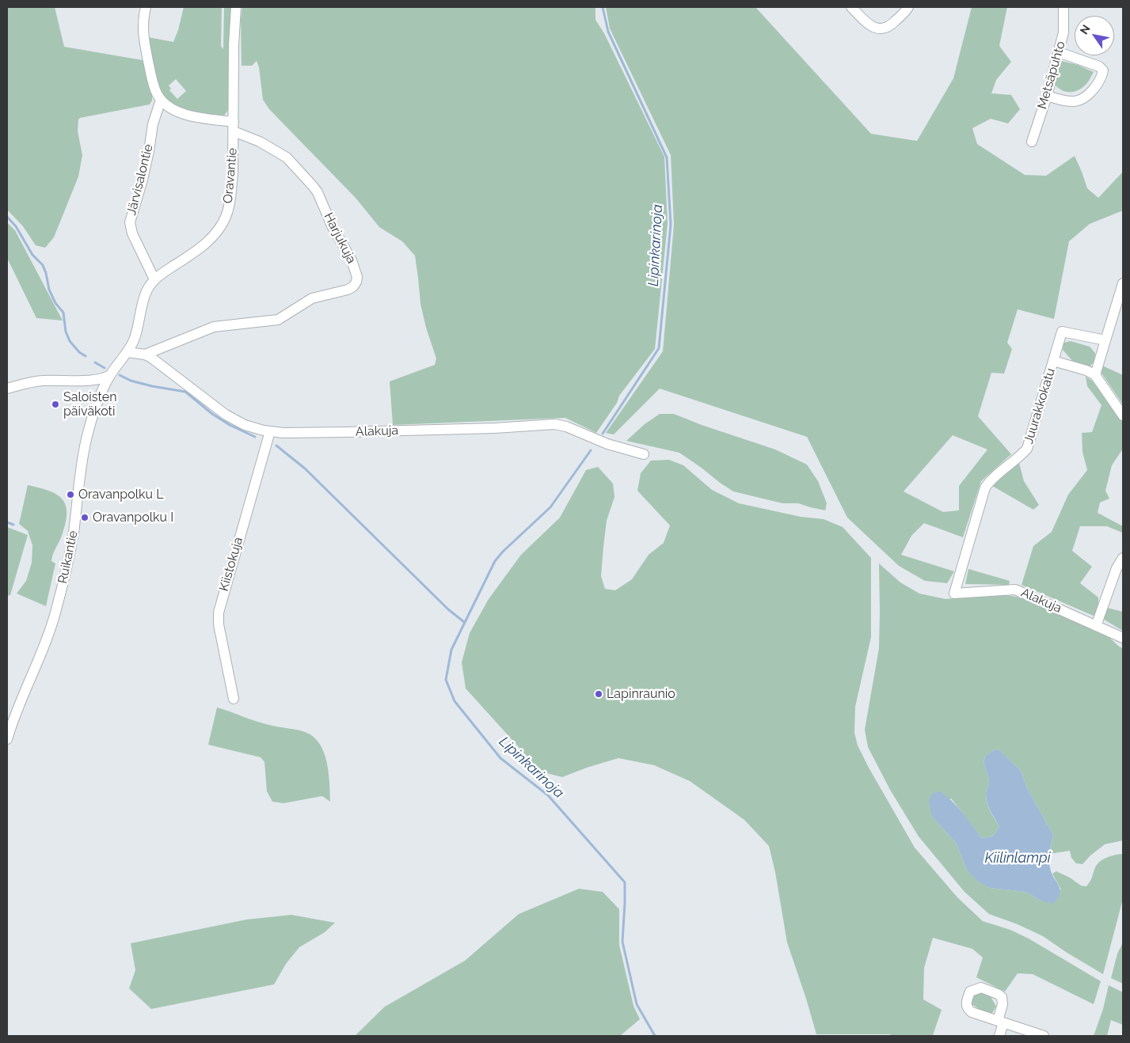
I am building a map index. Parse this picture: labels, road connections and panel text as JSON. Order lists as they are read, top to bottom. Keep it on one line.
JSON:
{"streets":{"street":["Metsäpuhto","Oravantie","Järvisalontie","Harjukuja","Juurakkokatu","Alakuja","Ruikantie","Kiistokuja"]},"crossings":[["Oravantie","Järvisalontie"],["Oravantie","Harjukuja"],["Oravantie","Alakuja"],["Oravantie","Ruikantie"],["Harjukuja","Alakuja"],["Juurakkokatu","Alakuja"],["Alakuja","Ruikantie"],["Alakuja","Kiistokuja"]],"water":["Lipinkarinoja","Kiilinlampi"],"places":["Saloisten päiväkoti","Oravanpolku L","Oravanpolku I","Lapinraunio"],"north":"top left"}
